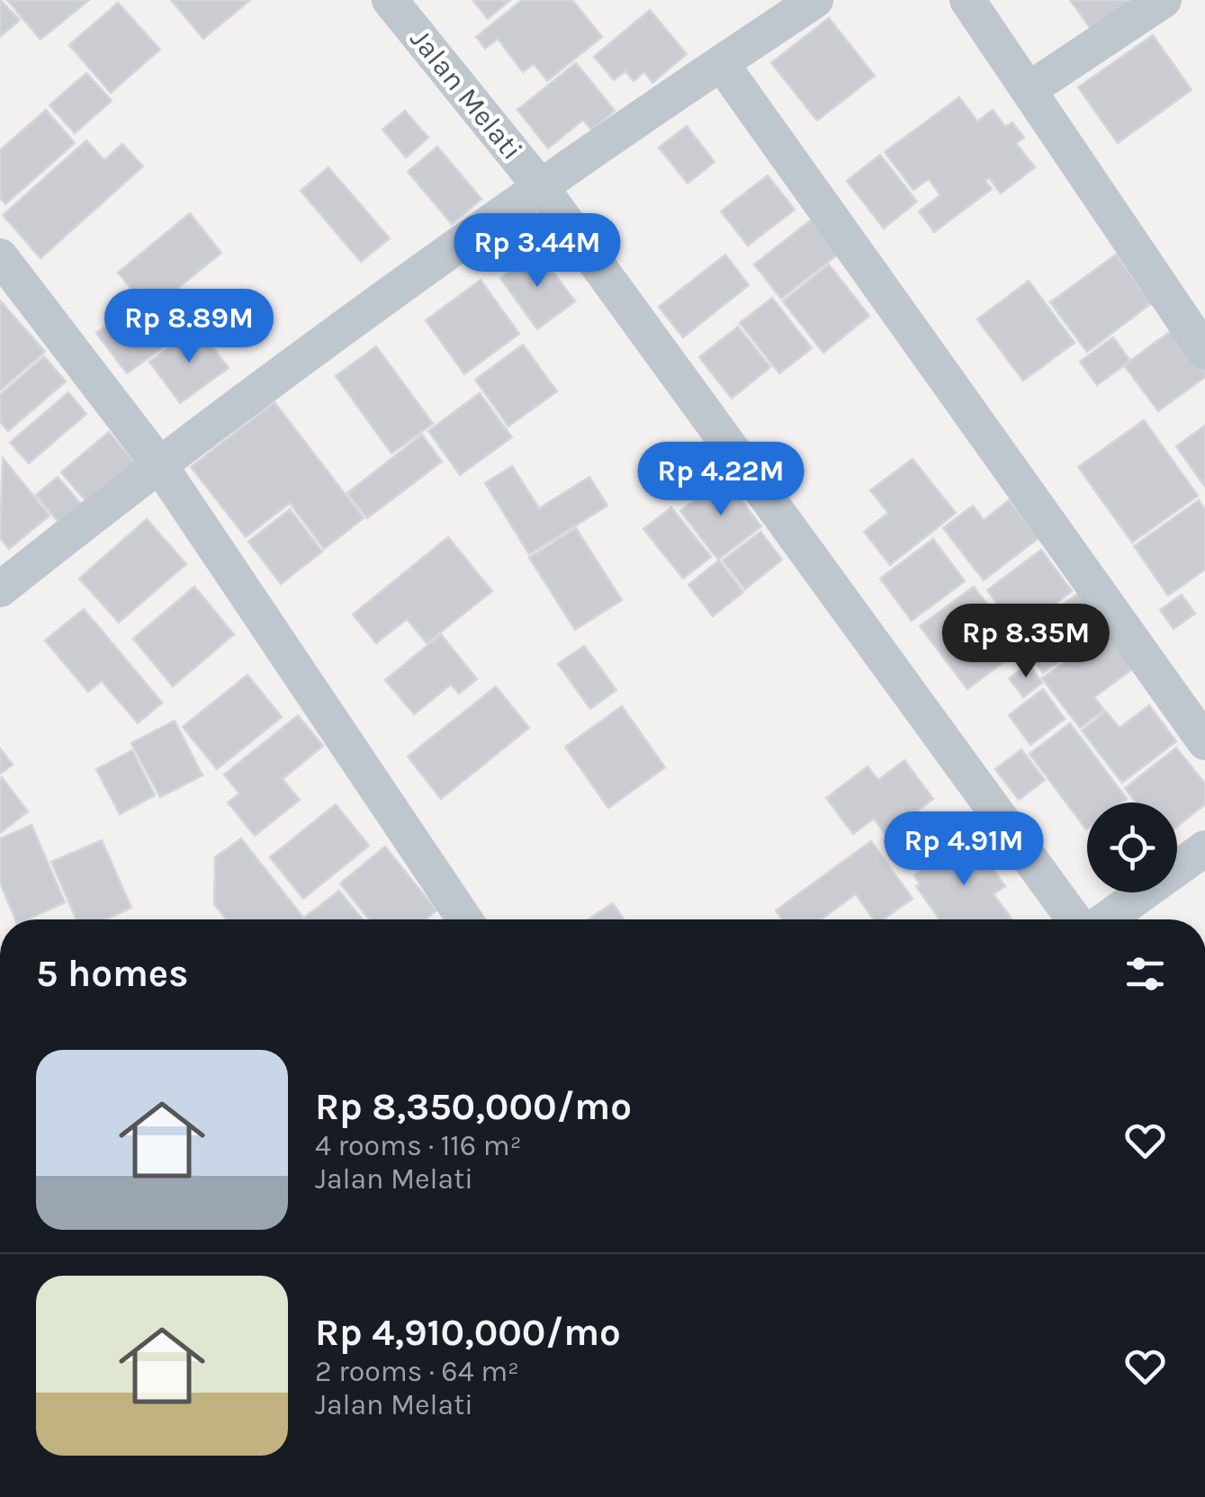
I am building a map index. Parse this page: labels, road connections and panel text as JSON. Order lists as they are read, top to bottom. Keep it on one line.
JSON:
{"streets":{"street":["Jalan Melati"]},"page":{"price":["Rp 3.44M","Rp 8.89M","Rp 4.22M","Rp 8.35M","Rp 4.91M"],"heading":"5 homes","list":[{"name":"Rp 8,350,000/mo","note":"4 rooms · 116 m² · Jalan Melati"},{"name":"Rp 4,910,000/mo","note":"2 rooms · 64 m² · Jalan Melati"}]}}
